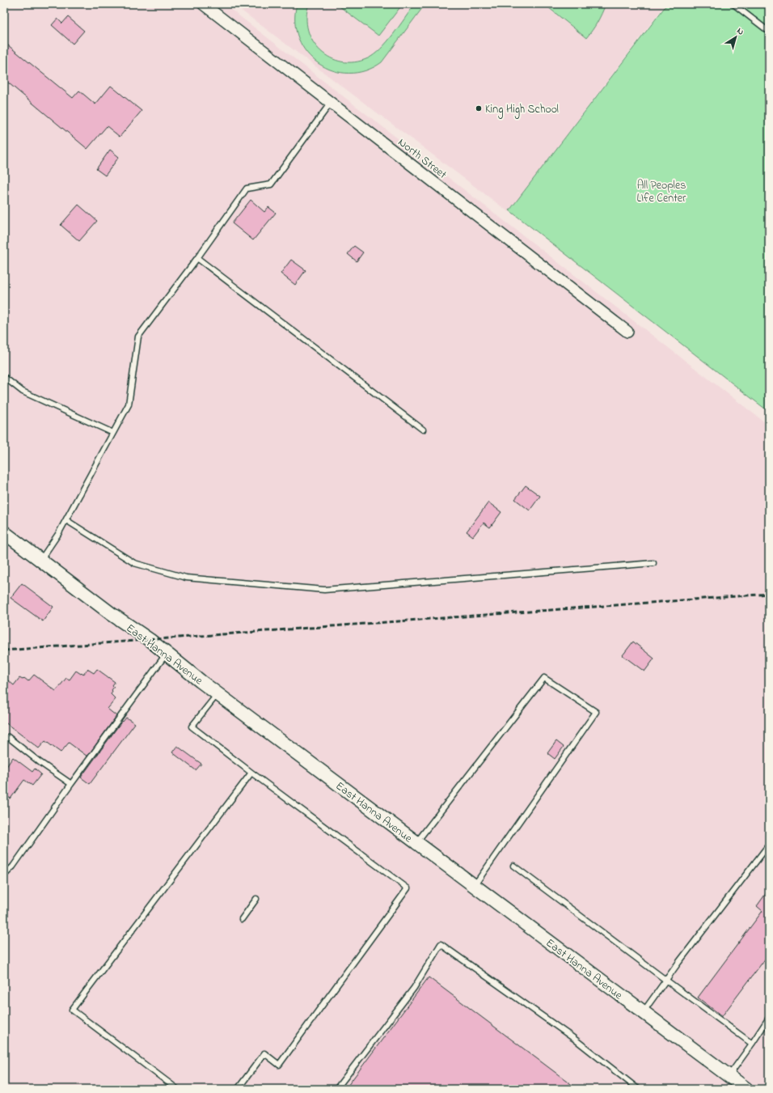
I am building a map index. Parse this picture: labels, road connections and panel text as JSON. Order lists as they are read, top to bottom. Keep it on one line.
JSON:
{"streets":{"street":["North Street","East Hanna Avenue"]},"parks":["All Peoples LIfe Center"],"places":["King High School"],"north":"top right"}
